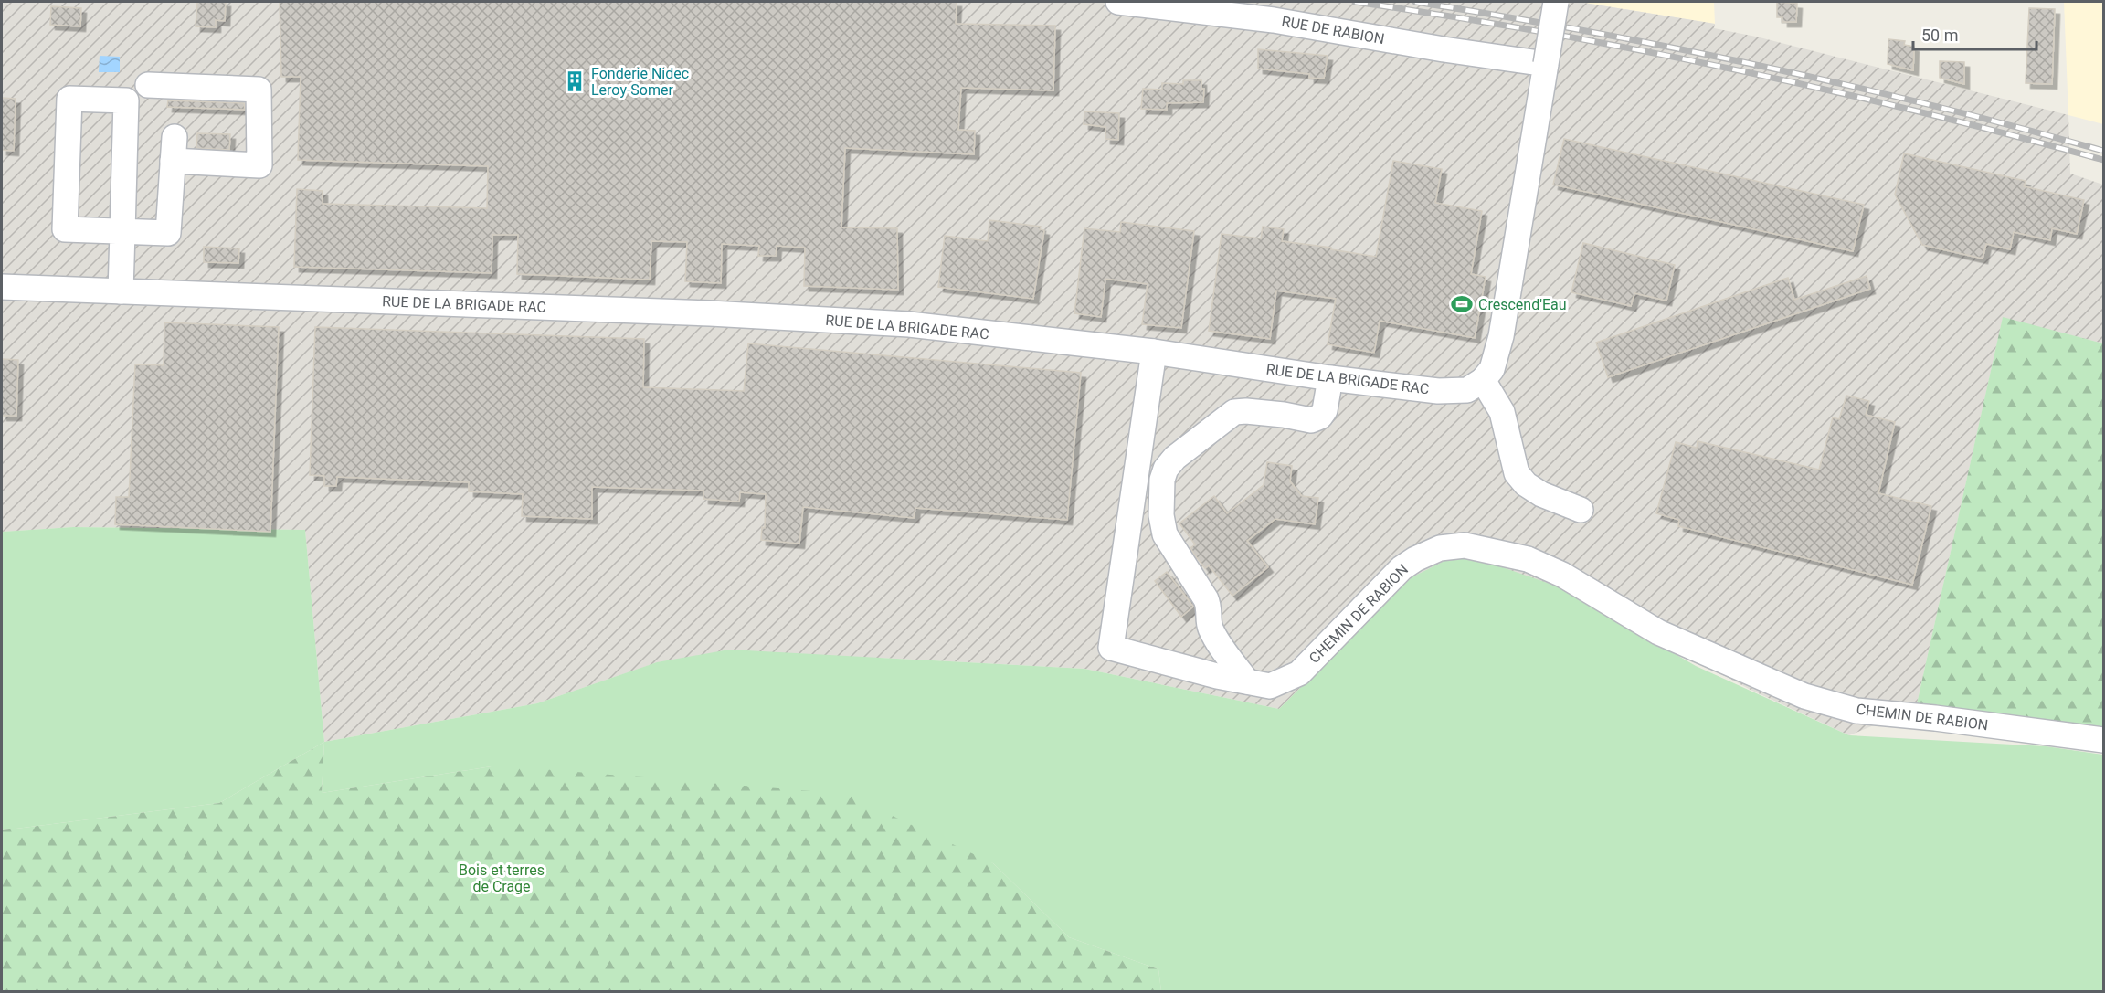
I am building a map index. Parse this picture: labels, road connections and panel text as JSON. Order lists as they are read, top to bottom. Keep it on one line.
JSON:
{"streets":{"street":["RUE DE RABION","RUE DE LA BRIGADE RAC","CHEMIN DE RABION"]},"crossings":[["RUE DE LA BRIGADE RAC","CHEMIN DE RABION"]],"parks":["Bois et terres de Crage"],"places":{"building":["Fonderie Nidec Leroy-Somer"],"sports":["Crescend'Eau"]},"scale_bar":"50 m"}
